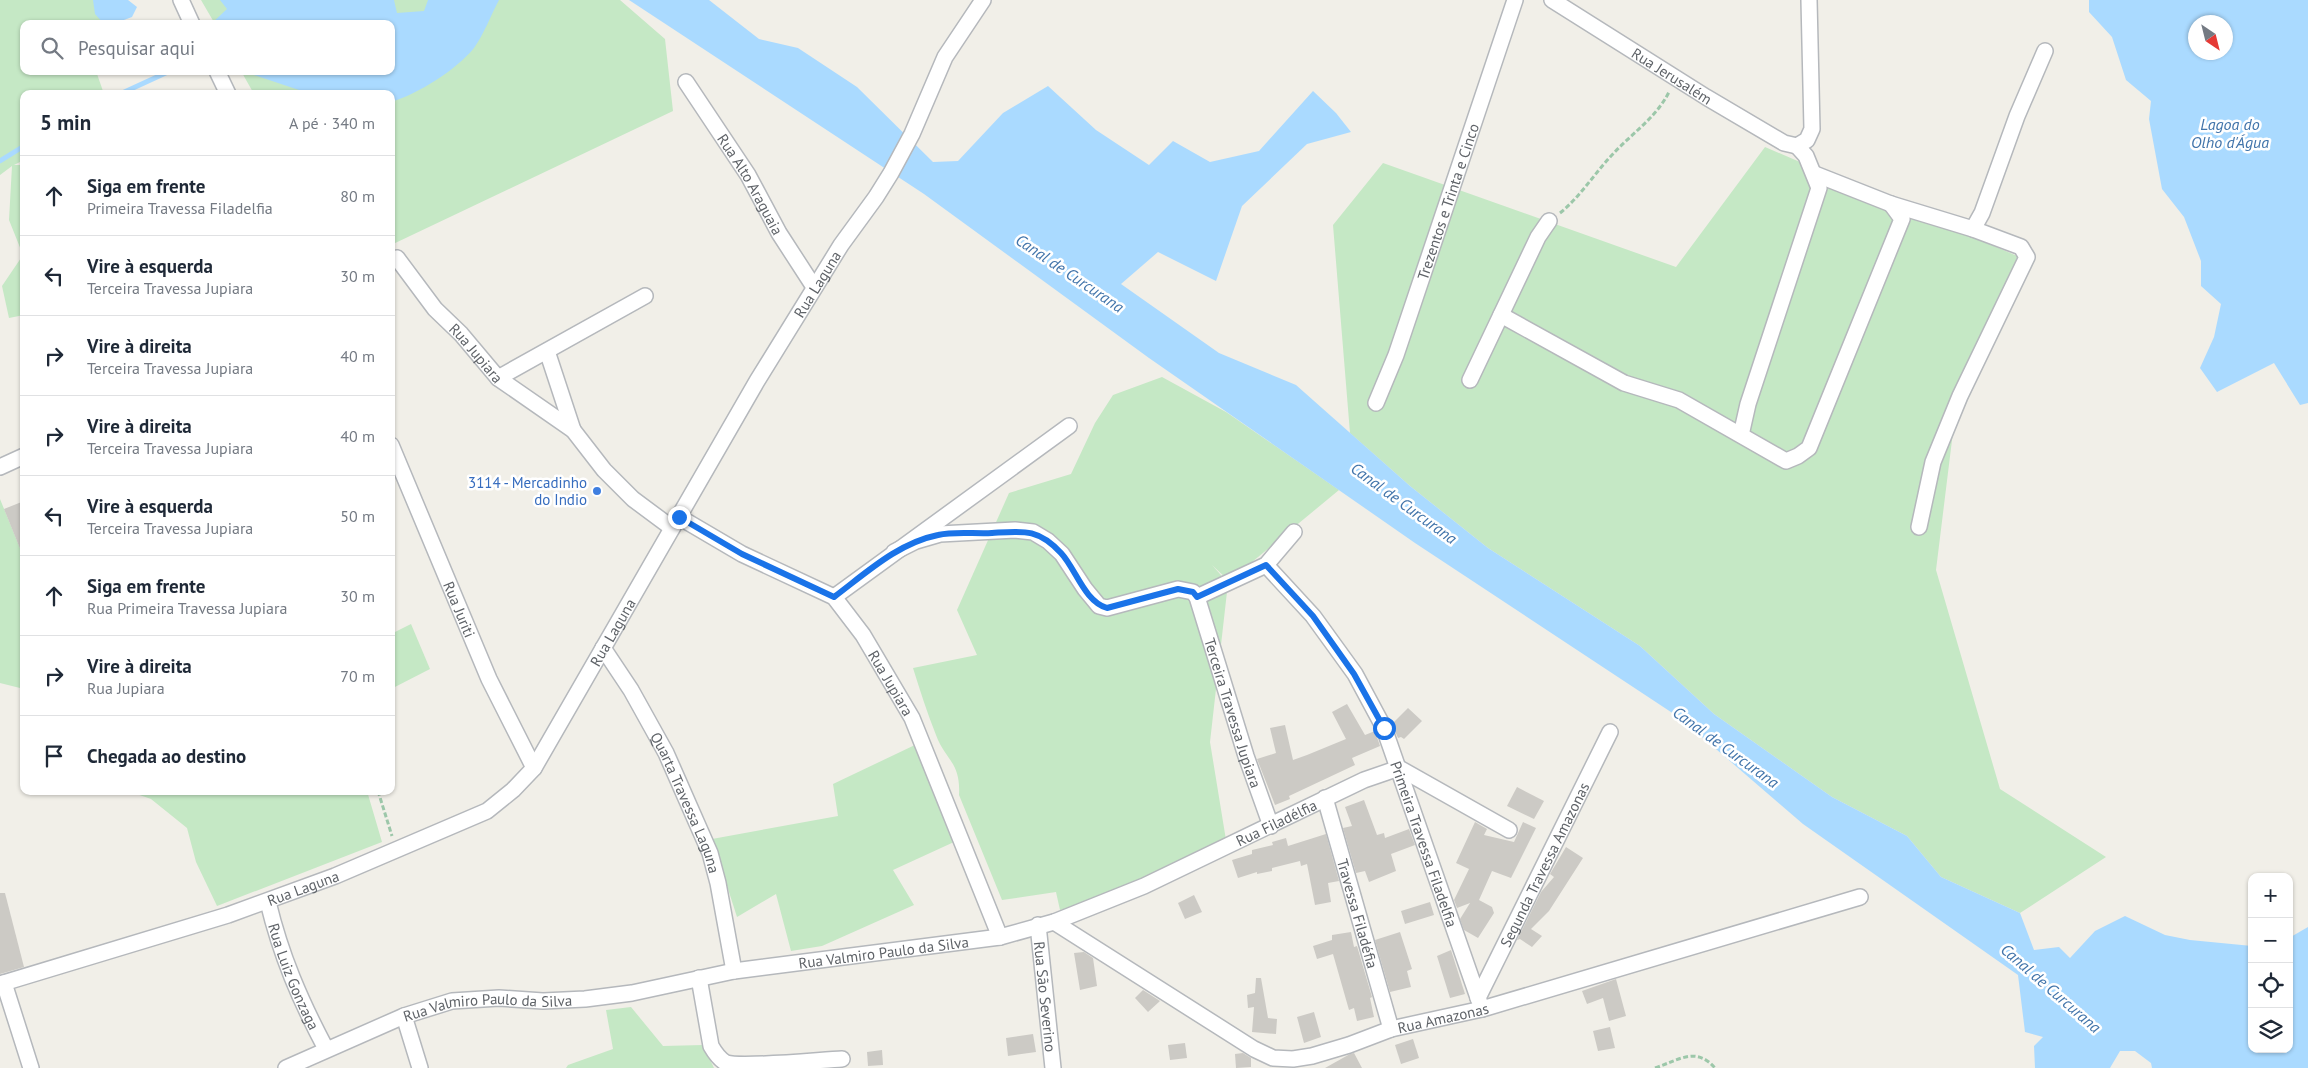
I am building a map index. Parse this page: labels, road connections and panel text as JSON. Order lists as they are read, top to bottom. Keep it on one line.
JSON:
{"streets":{"street":["Rua Jerusalém","Rua Alto Araguaia","Trezentos e Trinta e Cinco","Rua Laguna","Rua Jupiara","Rua Juriti","Terceira Travessa Jupiara","Quarta Travessa Laguna","Rua Filadélfia","Primeira Travessa Filadelfia","Segunda Travessa Amazonas","Travessa Filadéfia","Rua Valmiro Paulo da Silva","Rua Luiz Gonzaga","Rua São Severino","Rua Amazonas"]},"crossings":[["Rua Alto Araguaia","Rua Laguna"],["Rua Laguna","Rua Jupiara"],["Rua Laguna","Rua Juriti"],["Rua Laguna","Quarta Travessa Laguna"],["Rua Laguna","Rua Luiz Gonzaga"],["Rua Jupiara","Rua Valmiro Paulo da Silva"],["Terceira Travessa Jupiara","Rua Filadélfia"],["Quarta Travessa Laguna","Rua Valmiro Paulo da Silva"],["Rua Filadélfia","Primeira Travessa Filadelfia"],["Rua Filadélfia","Travessa Filadéfia"],["Rua Filadélfia","Rua Valmiro Paulo da Silva"],["Rua Filadélfia","Rua São Severino"],["Rua Filadélfia","Rua Amazonas"],["Primeira Travessa Filadelfia","Segunda Travessa Amazonas"],["Primeira Travessa Filadelfia","Rua Amazonas"],["Segunda Travessa Amazonas","Rua Amazonas"],["Travessa Filadéfia","Rua Amazonas"],["Rua Valmiro Paulo da Silva","Rua Luiz Gonzaga"],["Rua Valmiro Paulo da Silva","Rua São Severino"]],"water":["Lagoa do Olho d'Água","Canal de Curcurana"],"places":["3114 - Mercadinho do Indio"],"north":"bottom right","page":{"search":"Pesquisar aqui","heading":["5 min","A pé · 340 m"],"list":[["Siga em frente","Primeira Travessa Filadelfia","80 m"],["Vire à esquerda","Terceira Travessa Jupiara","30 m"],["Vire à direita","Terceira Travessa Jupiara","40 m"],["Vire à direita","Terceira Travessa Jupiara","40 m"],["Vire à esquerda","Terceira Travessa Jupiara","50 m"],["Siga em frente","Rua Primeira Travessa Jupiara","30 m"],["Vire à direita","Rua Jupiara","70 m"],"Chegada ao destino"],"map_buttons":["+","−"]}}
